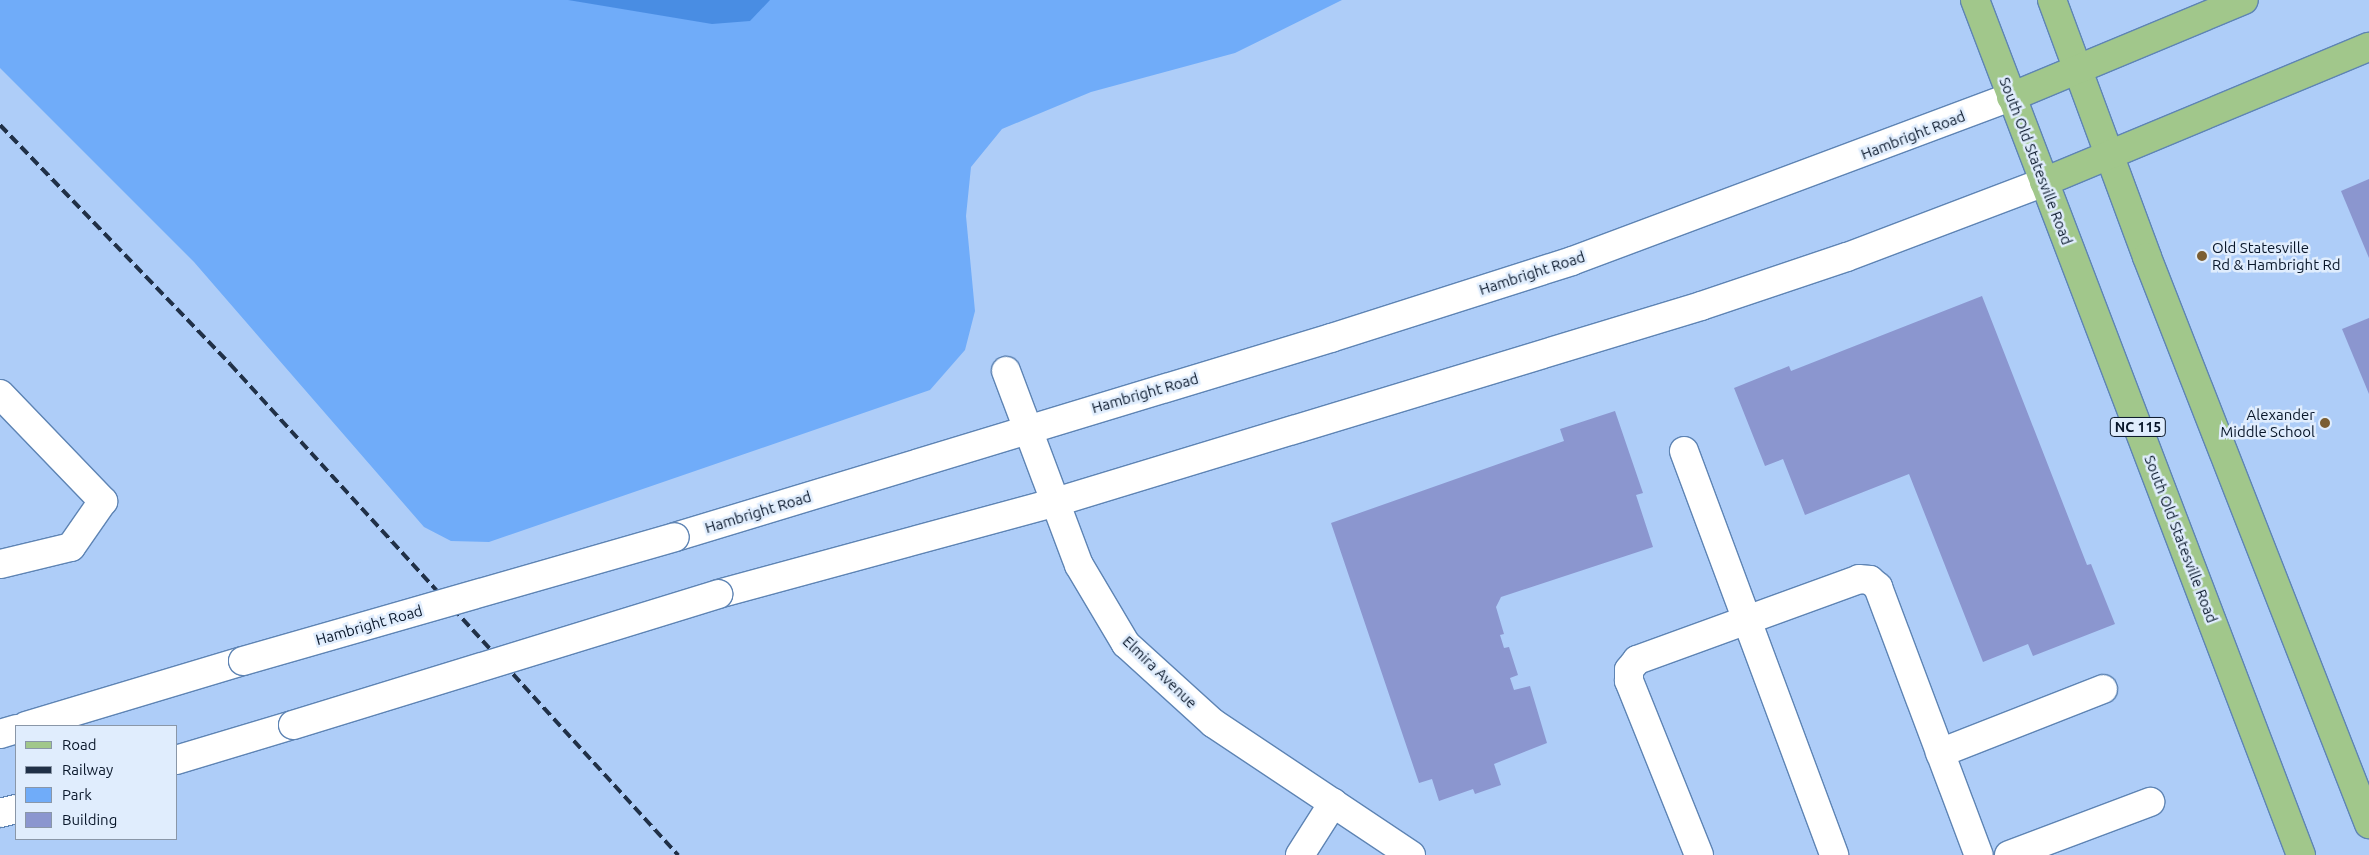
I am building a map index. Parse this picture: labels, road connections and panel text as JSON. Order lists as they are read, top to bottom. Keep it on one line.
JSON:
{"streets":{"main road":["Hambright Road","South Old Statesville Road","NC 115"],"street":["Elmira Avenue"]},"crossings":[["Hambright Road","South Old Statesville Road"],["Hambright Road","Elmira Avenue"]],"places":["Old Statesville Rd & Hambright Rd","Alexander Middle School"],"legend":["Road","Railway","Park","Building"]}
